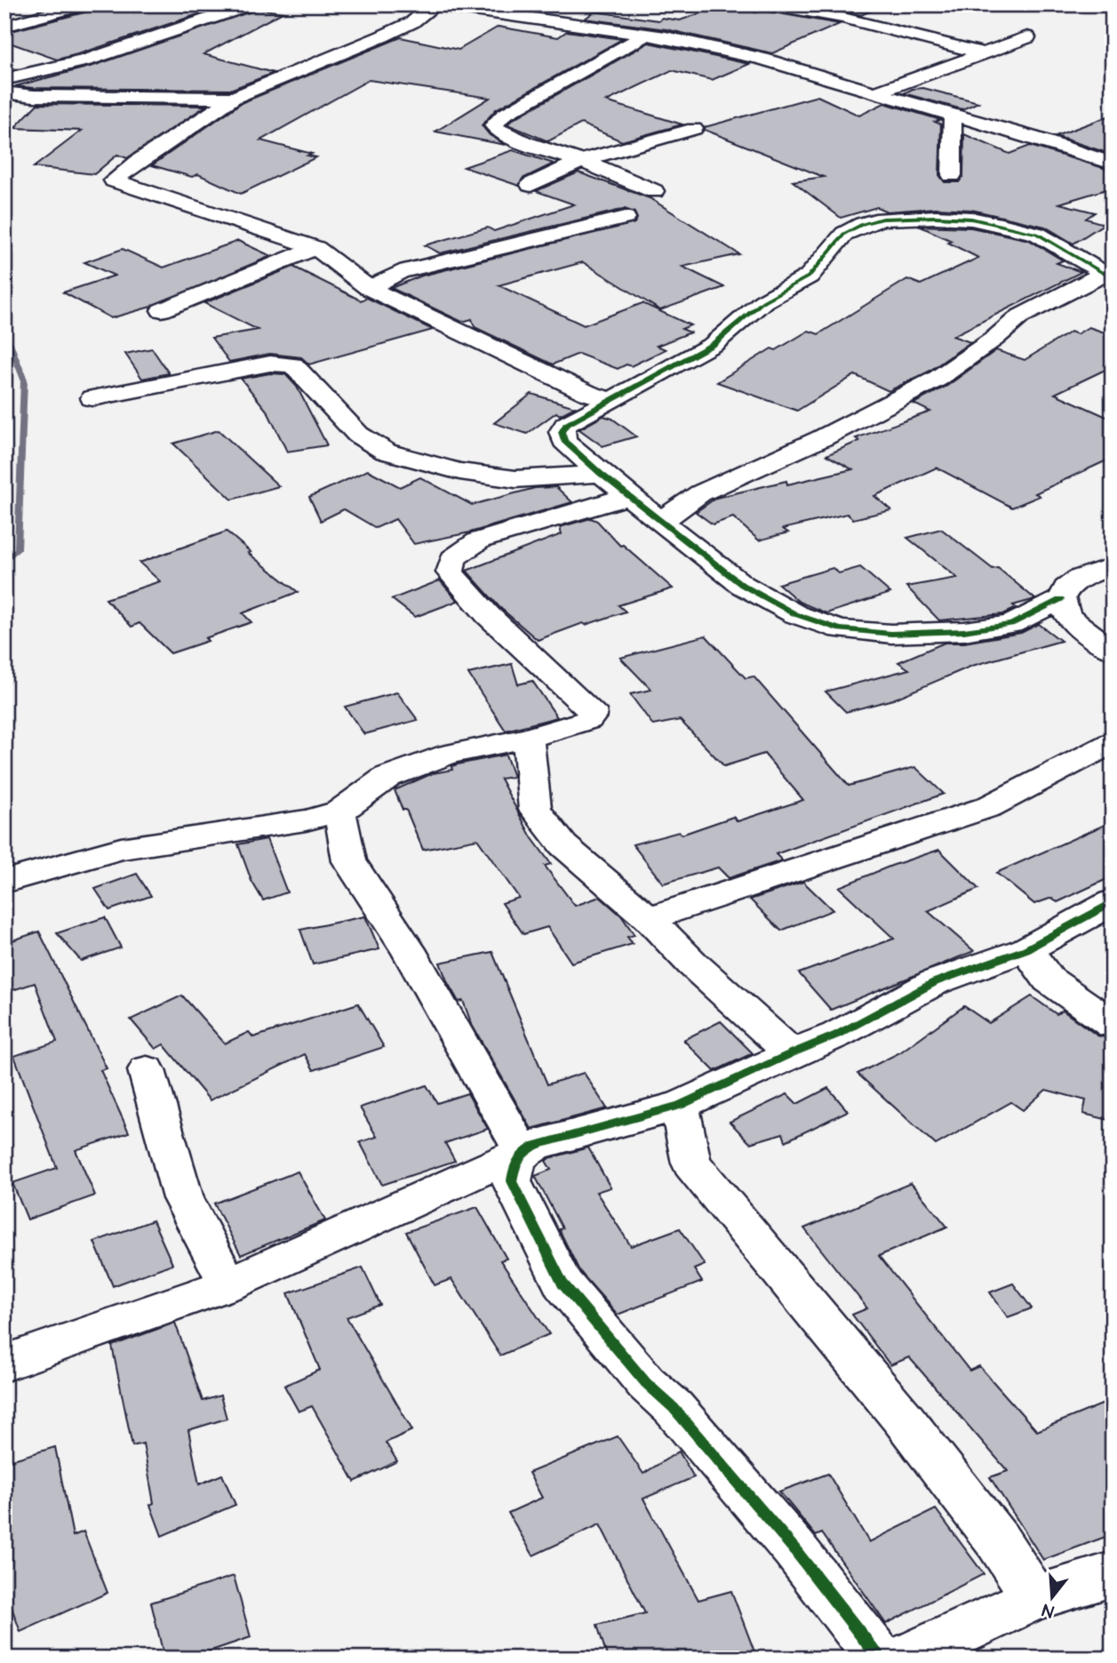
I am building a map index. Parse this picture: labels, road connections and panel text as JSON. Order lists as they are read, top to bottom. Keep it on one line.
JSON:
{"north":"bottom"}
